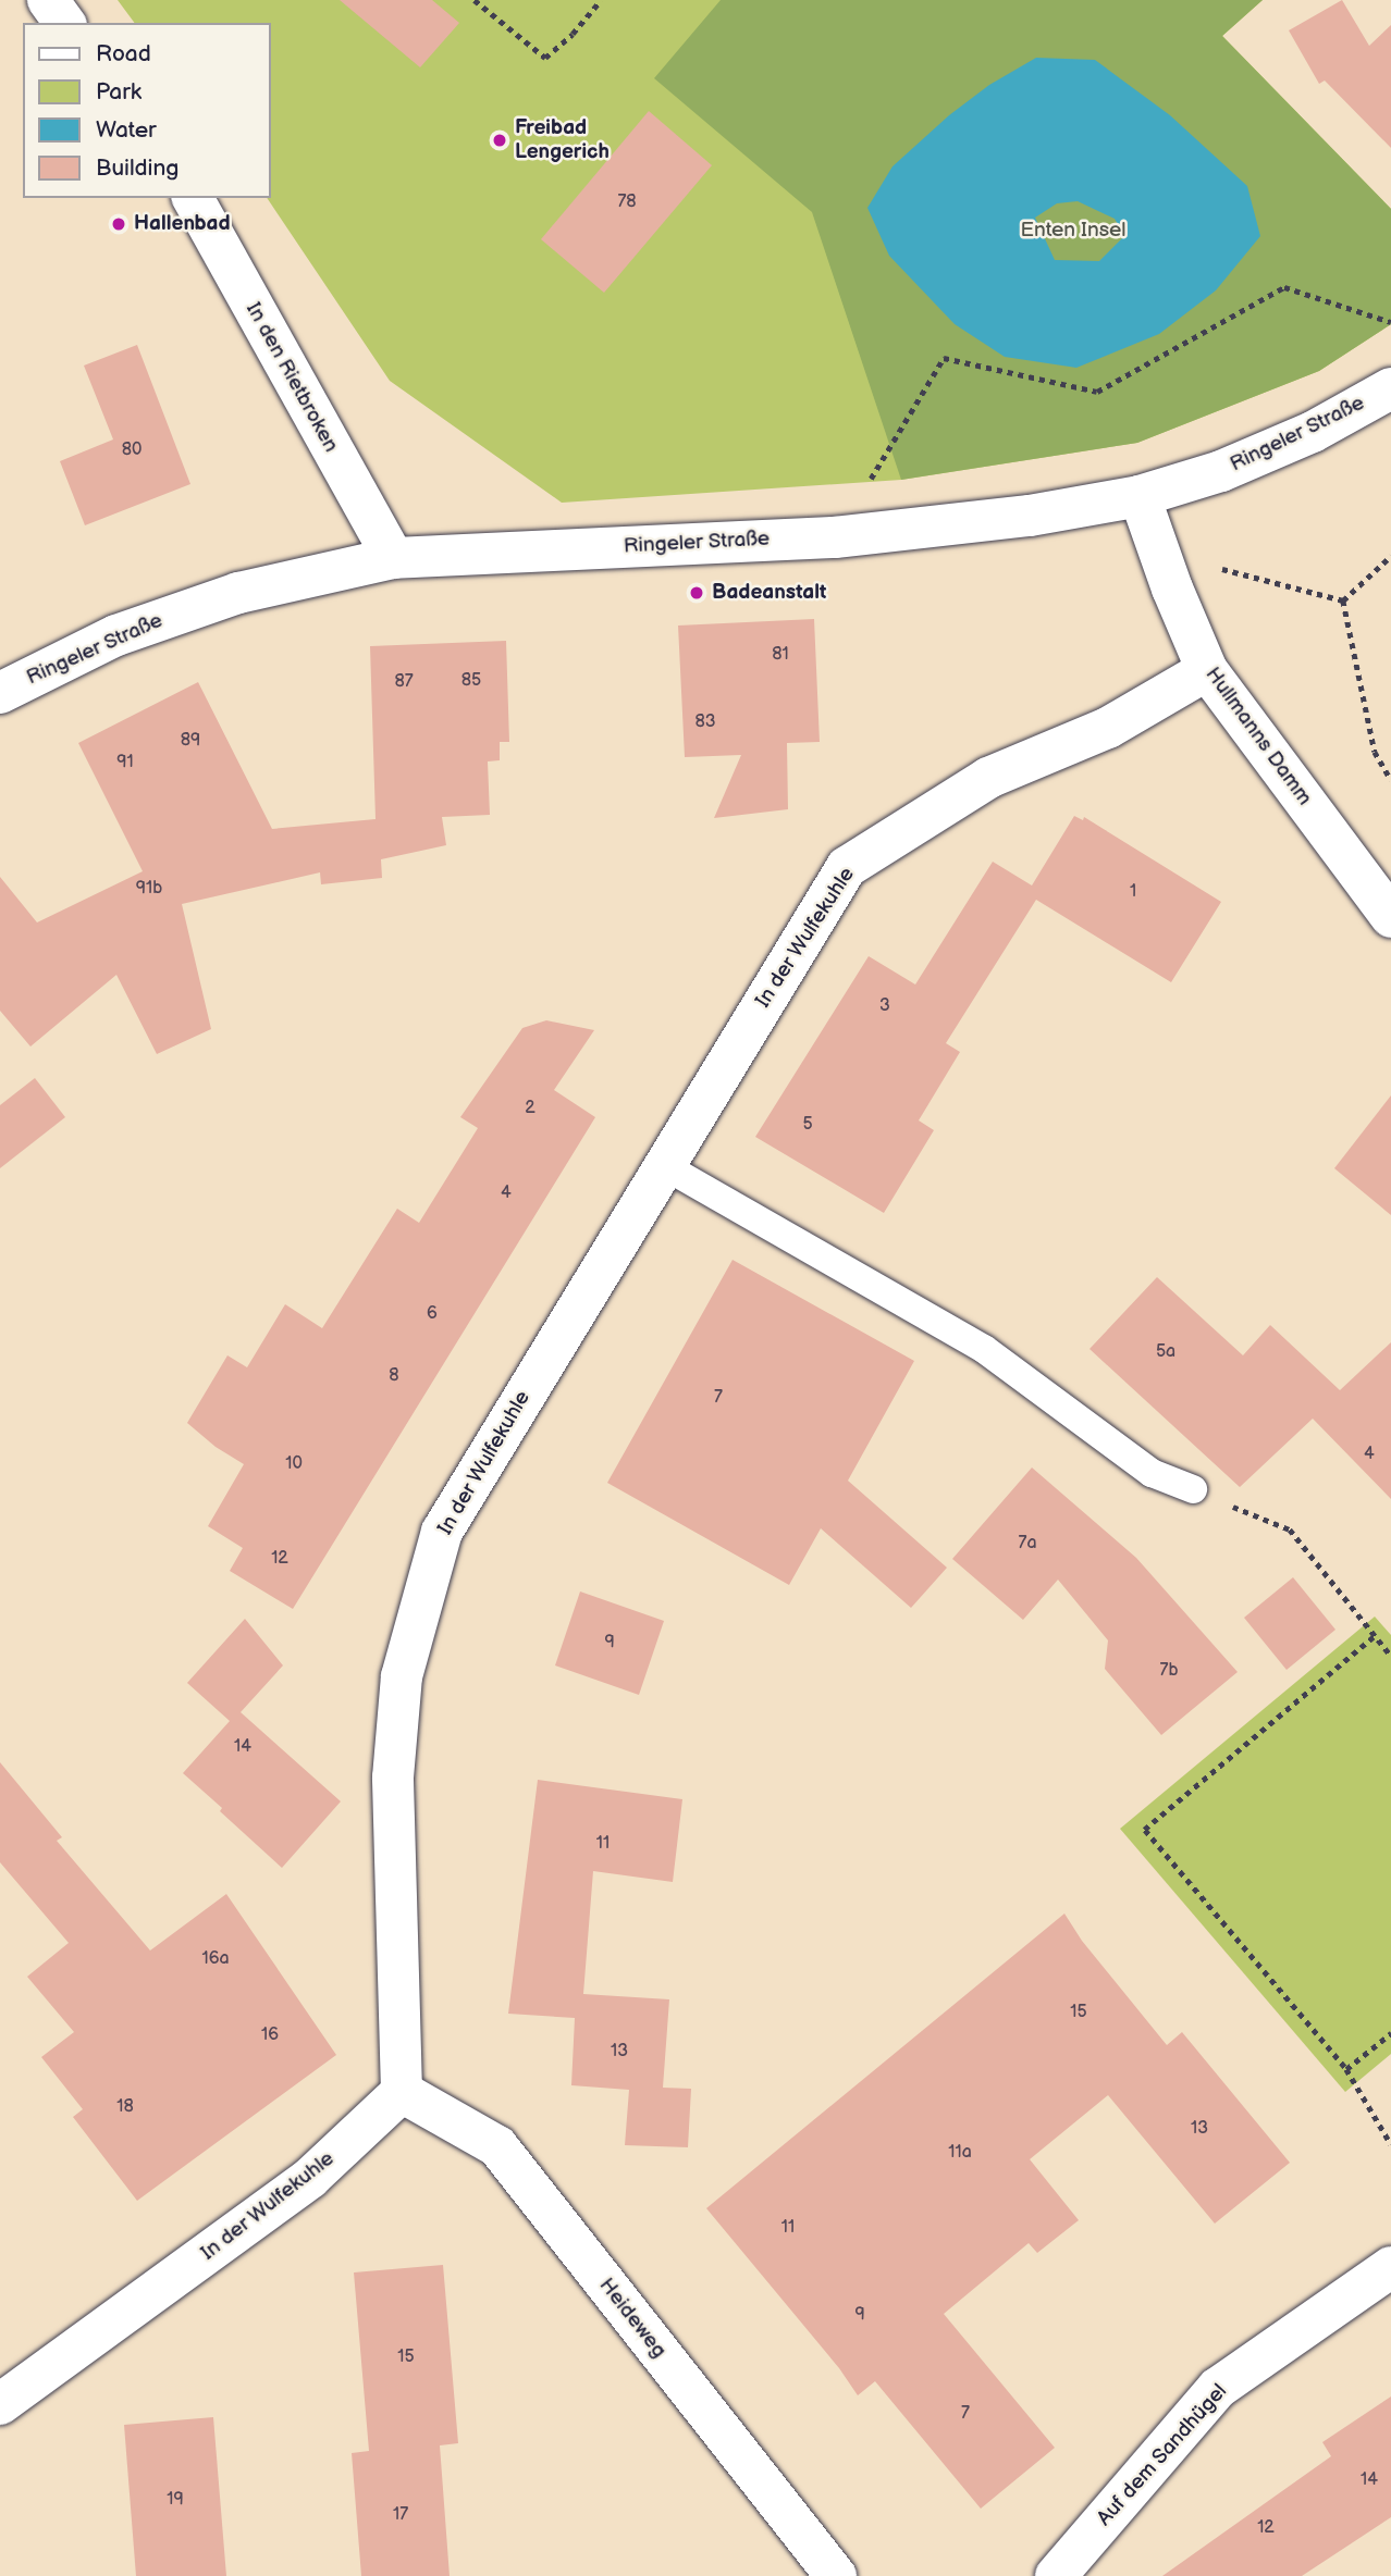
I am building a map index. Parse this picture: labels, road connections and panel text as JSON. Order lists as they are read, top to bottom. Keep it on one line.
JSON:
{"streets":{"street":["In den Rietbroken","Ringeler Straße","Hullmanns Damm","In der Wulfekuhle","Heideweg","Auf dem Sandhügel"]},"crossings":[["In den Rietbroken","Ringeler Straße"],["Ringeler Straße","Hullmanns Damm"],["Hullmanns Damm","In der Wulfekuhle"],["In der Wulfekuhle","Heideweg"]],"parks":["Enten Insel"],"places":["Freibad Lengerich","Hallenbad","Badeanstalt"],"house_numbers":["78","80","81","85","87","83","89","91","91b","1","3","2","5","4","6","5a","8","7","4","10","7a","12","9","7b","14","11","16a","15","16","13","18","13","11a","11","9","15","7","14","19","17","12"],"legend":["Road","Park","Water","Building"]}
